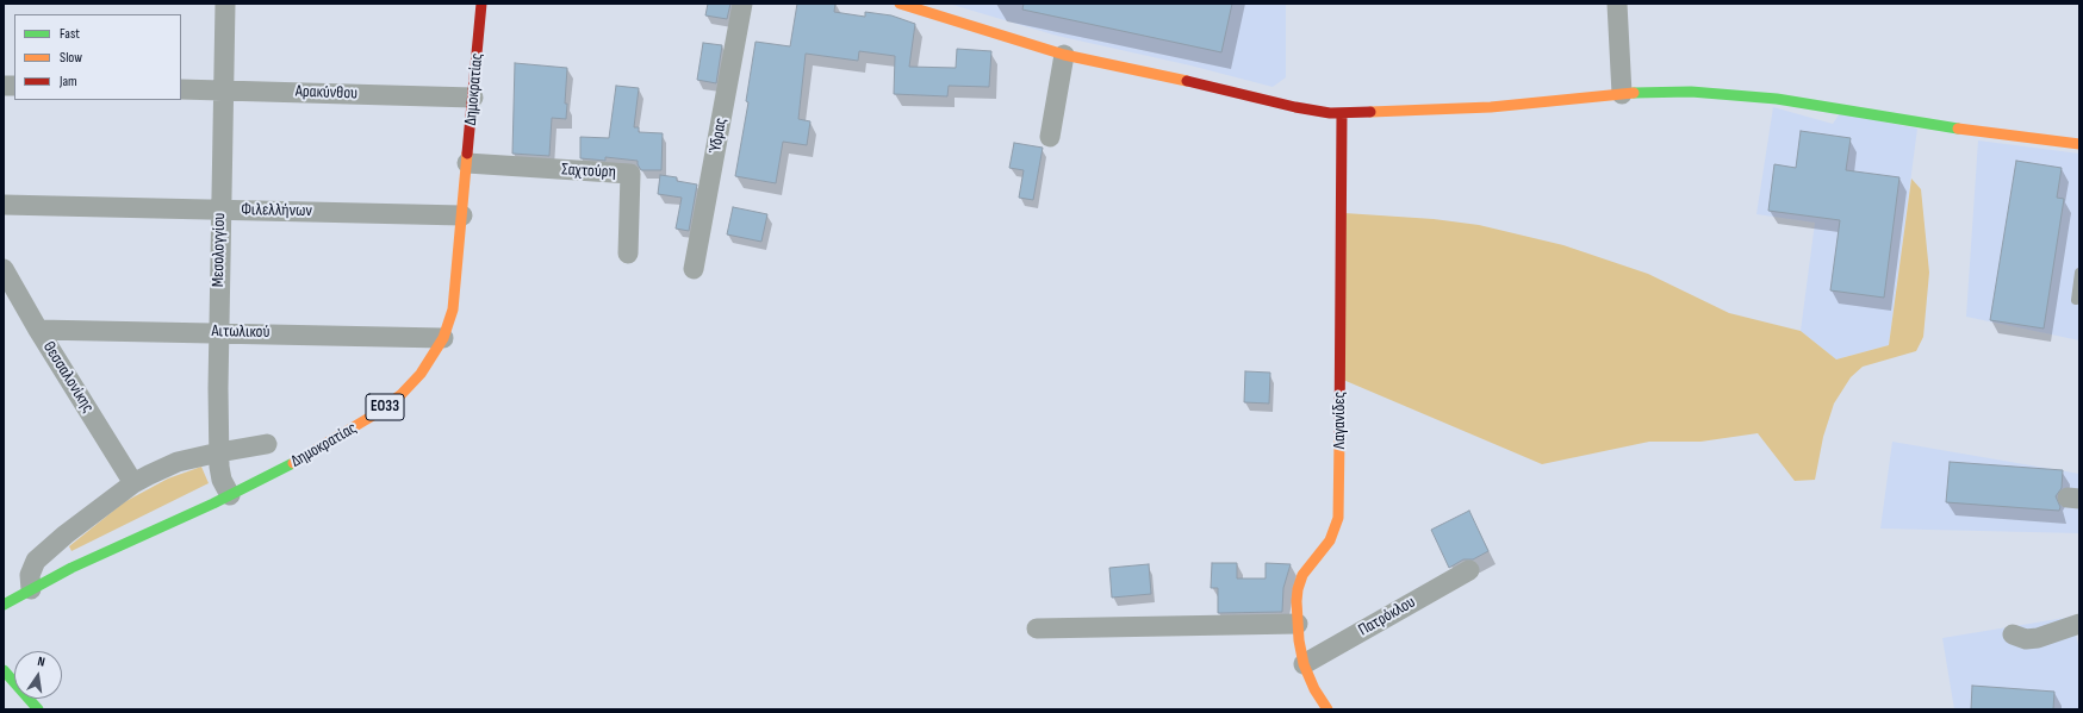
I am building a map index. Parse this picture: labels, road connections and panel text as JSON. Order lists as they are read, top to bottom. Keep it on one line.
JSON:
{"streets":{"street":["Δημοκρατίας","Αρακύνθου","Ύδρας","Σαχτούρη","Φιλελλήνων","Μεσολογγίου","Αιτωλικού","Θεσσαλονίκης","ΕΟ33","Λαγανίδες","Πατρόκλου"]},"crossings":[["Δημοκρατίας","Αρακύνθου"],["Δημοκρατίας","Σαχτούρη"],["Δημοκρατίας","Φιλελλήνων"],["Δημοκρατίας","Μεσολογγίου"],["Δημοκρατίας","Αιτωλικού"],["Αρακύνθου","Μεσολογγίου"],["Φιλελλήνων","Μεσολογγίου"],["Μεσολογγίου","Αιτωλικού"],["Αιτωλικού","Θεσσαλονίκης"],["Λαγανίδες","Πατρόκλου"]],"legend":["Fast","Slow","Jam"],"north":"top"}
